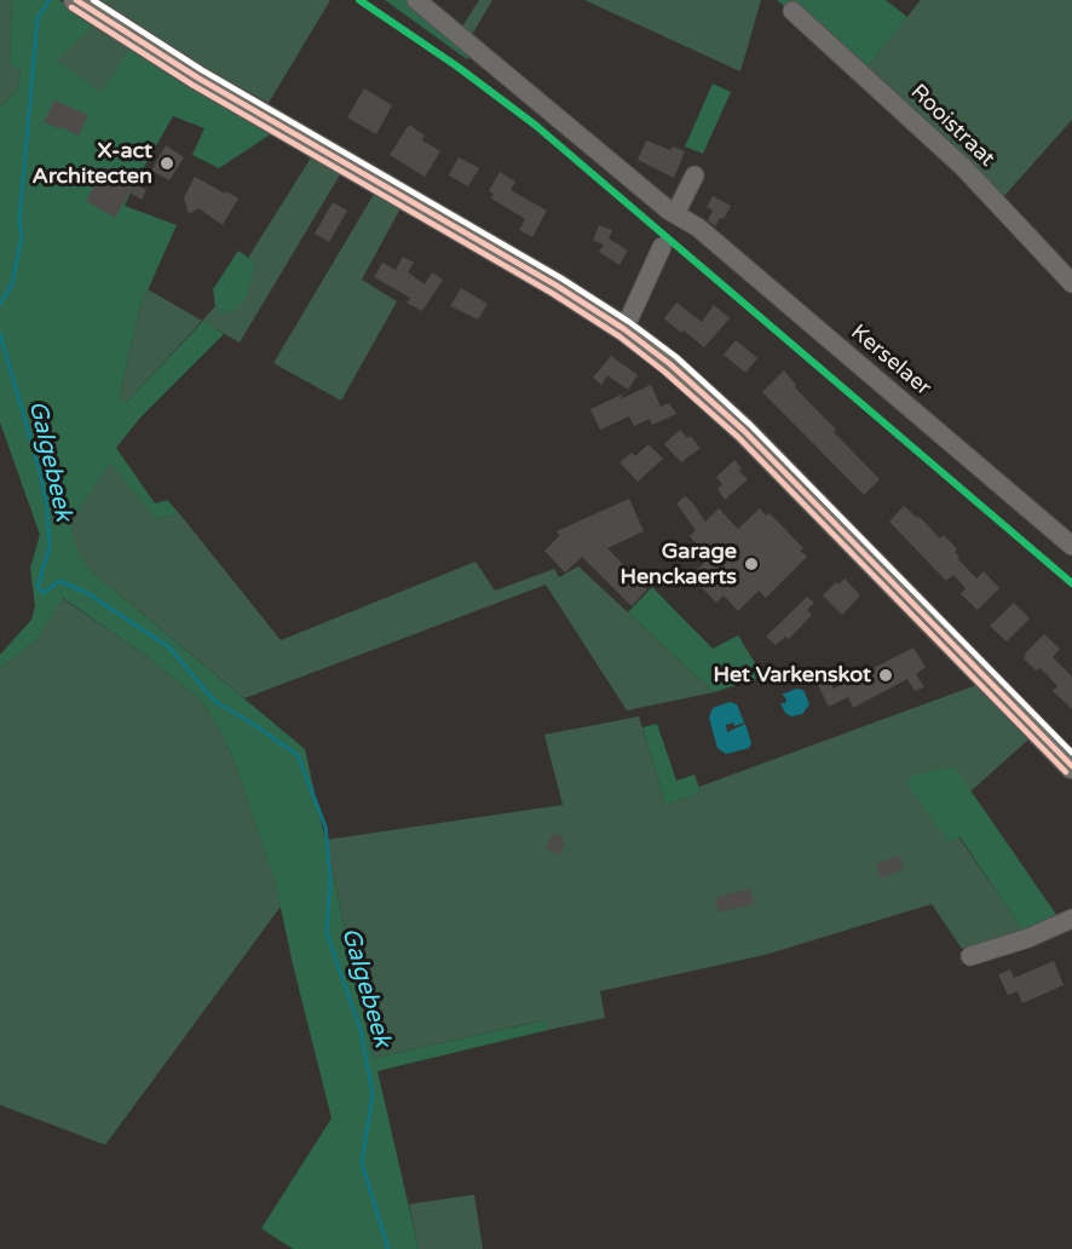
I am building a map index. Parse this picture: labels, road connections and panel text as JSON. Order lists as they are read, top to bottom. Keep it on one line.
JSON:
{"streets":{"street":["Rooistraat","Kerselaer"]},"water":["Galgebeek"],"places":["X-act Architecten","Garage Henckaerts","Het Varkenskot"]}
